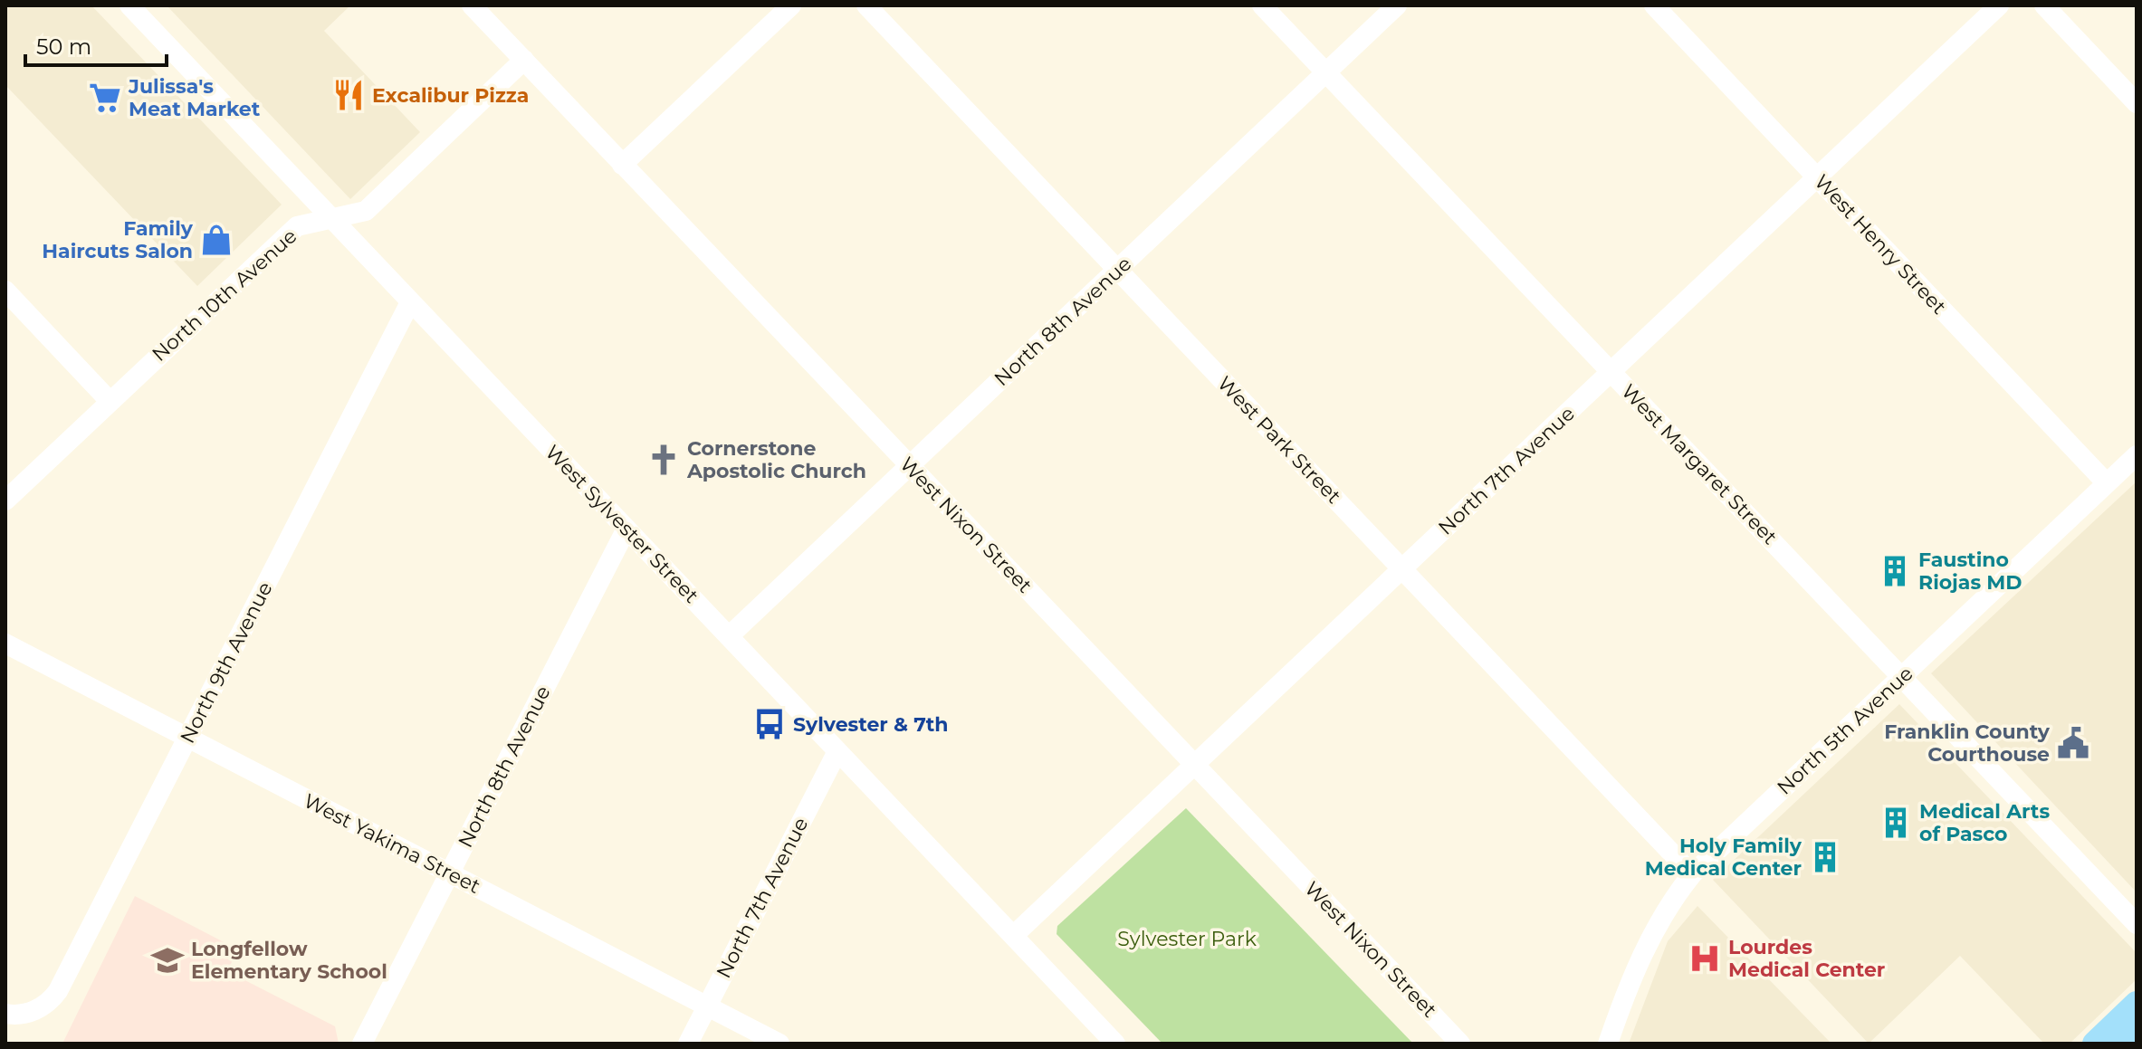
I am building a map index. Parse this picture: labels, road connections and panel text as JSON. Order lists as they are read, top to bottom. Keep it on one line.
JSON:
{"streets":{"street":["West Henry Street","North 10th Avenue","North 8th Avenue","West Park Street","West Margaret Street","North 7th Avenue","West Sylvester Street","West Nixon Street","North 9th Avenue","North 5th Avenue","West Yakima Street"]},"crossings":[["West Henry Street","North 7th Avenue"],["West Henry Street","North 5th Avenue"],["North 10th Avenue","West Sylvester Street"],["North 10th Avenue","West Nixon Street"],["North 8th Avenue","West Park Street"],["North 8th Avenue","West Margaret Street"],["North 8th Avenue","West Sylvester Street"],["North 8th Avenue","West Nixon Street"],["North 8th Avenue","West Yakima Street"],["West Park Street","North 7th Avenue"],["West Park Street","North 5th Avenue"],["West Margaret Street","North 7th Avenue"],["West Margaret Street","North 5th Avenue"],["North 7th Avenue","West Sylvester Street"],["North 7th Avenue","West Nixon Street"],["North 7th Avenue","West Yakima Street"],["West Sylvester Street","North 9th Avenue"],["North 9th Avenue","West Yakima Street"]],"parks":["Sylvester Park"],"places":{"restaurant":["Excalibur Pizza"],"supermarket":["Julissa's Meat Market"],"shop":["Family Haircuts Salon"],"church":["Cornerstone Apostolic Church"],"building":["Faustino Riojas MD","Medical Arts of Pasco","Holy Family Medical Center"],"bus stop":["Sylvester & 7th"],"public building":["Franklin County Courthouse"],"hospital":["Lourdes Medical Center"],"school or university":["Longfellow Elementary School"]},"scale_bar":"50 m"}
